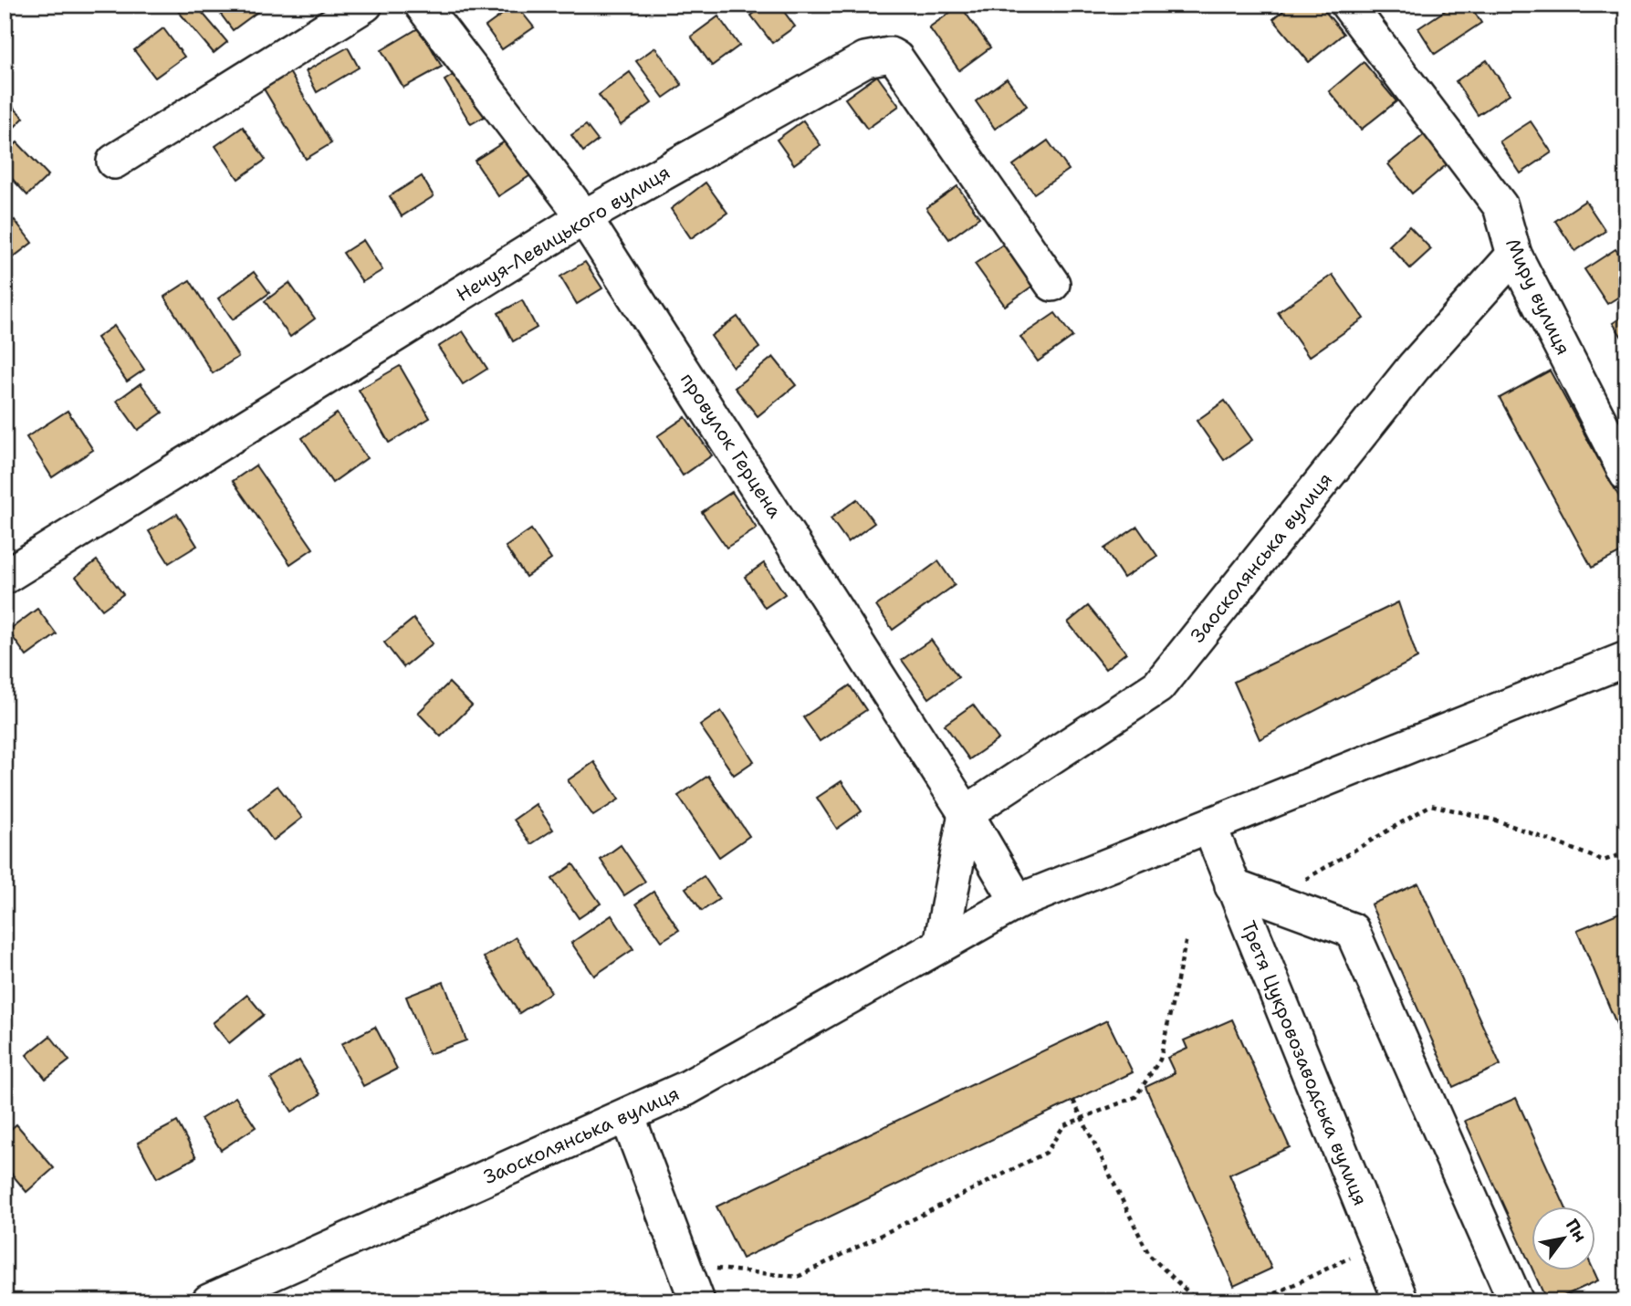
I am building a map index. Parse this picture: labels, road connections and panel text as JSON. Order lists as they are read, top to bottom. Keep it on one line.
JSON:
{"streets":{"street":["Нечуя-Левицького вулиця","Миру вулиця","провулок Герцена","Заосколянська вулиця","Третя Цукровозаводська вулиця"]},"crossings":[["Нечуя-Левицького вулиця","провулок Герцена"],["Миру вулиця","Заосколянська вулиця"],["провулок Герцена","Заосколянська вулиця"],["Заосколянська вулиця","Третя Цукровозаводська вулиця"]],"north":"top right"}
